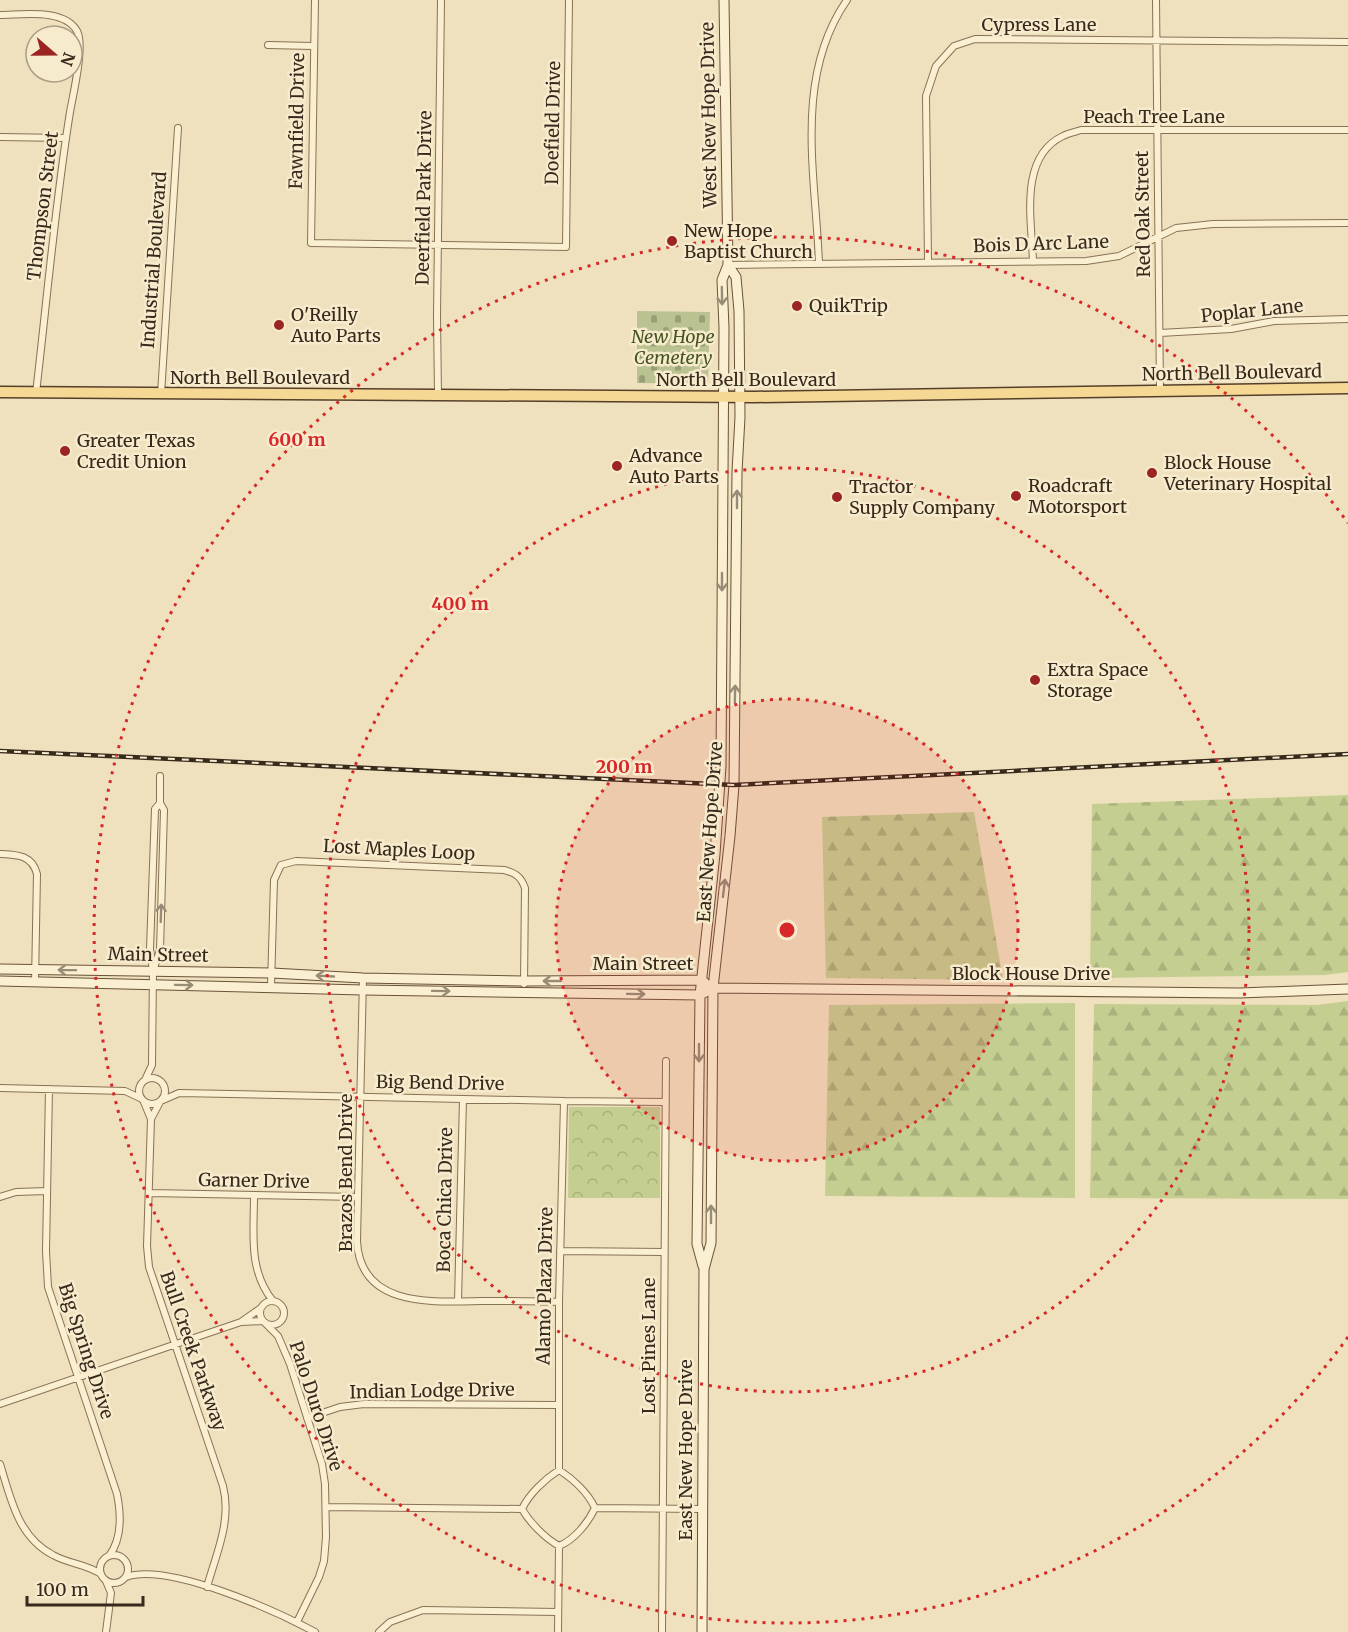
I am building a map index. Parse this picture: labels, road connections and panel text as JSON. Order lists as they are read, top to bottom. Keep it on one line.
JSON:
{"streets":{"main road":["West New Hope Drive","North Bell Boulevard","East New Hope Drive","Main Street","Block House Drive"],"street":["Cypress Lane","Peach Tree Lane","Fawnfield Drive","Doefield Drive","Deerfield Park Drive","Thompson Street","Red Oak Street","Bois D Arc Lane","Industrial Boulevard","Poplar Lane","Lost Maples Loop","Big Bend Drive","Brazos Bend Drive","Garner Drive","Boca Chica Drive","Alamo Plaza Drive","Lost Pines Lane","Big Spring Drive","Bull Creek Parkway","Indian Lodge Drive","Palo Duro Drive"]},"crossings":[["Cypress Lane","Red Oak Street"],["Cypress Lane","Bois D Arc Lane"],["West New Hope Drive","Bois D Arc Lane"],["West New Hope Drive","North Bell Boulevard"],["West New Hope Drive","East New Hope Drive"],["Peach Tree Lane","Red Oak Street"],["Peach Tree Lane","Bois D Arc Lane"],["Fawnfield Drive","Doefield Drive"],["Fawnfield Drive","Deerfield Park Drive"],["Doefield Drive","Deerfield Park Drive"],["Deerfield Park Drive","North Bell Boulevard"],["Thompson Street","North Bell Boulevard"],["Red Oak Street","Bois D Arc Lane"],["Red Oak Street","Poplar Lane"],["Red Oak Street","North Bell Boulevard"],["Industrial Boulevard","North Bell Boulevard"],["North Bell Boulevard","East New Hope Drive"],["East New Hope Drive","Main Street"],["East New Hope Drive","Block House Drive"],["Lost Maples Loop","Main Street"],["Main Street","Block House Drive"],["Main Street","Brazos Bend Drive"],["Big Bend Drive","Brazos Bend Drive"],["Big Bend Drive","Boca Chica Drive"],["Big Bend Drive","Alamo Plaza Drive"],["Big Bend Drive","Lost Pines Lane"],["Big Bend Drive","Bull Creek Parkway"],["Brazos Bend Drive","Garner Drive"],["Brazos Bend Drive","Boca Chica Drive"],["Brazos Bend Drive","Alamo Plaza Drive"],["Garner Drive","Bull Creek Parkway"],["Alamo Plaza Drive","Indian Lodge Drive"],["Indian Lodge Drive","Palo Duro Drive"]],"parks":["New Hope Cemetery"],"places":["New Hope Baptist Church","QuikTrip","O'Reilly Auto Parts","Greater Texas Credit Union","Advance Auto Parts","Block House Veterinary Hospital","Roadcraft Motorsport","Tractor Supply Company","Extra Space Storage"],"scale_bar":"100 m","north":"right","rings":["600 m","400 m","200 m"]}
